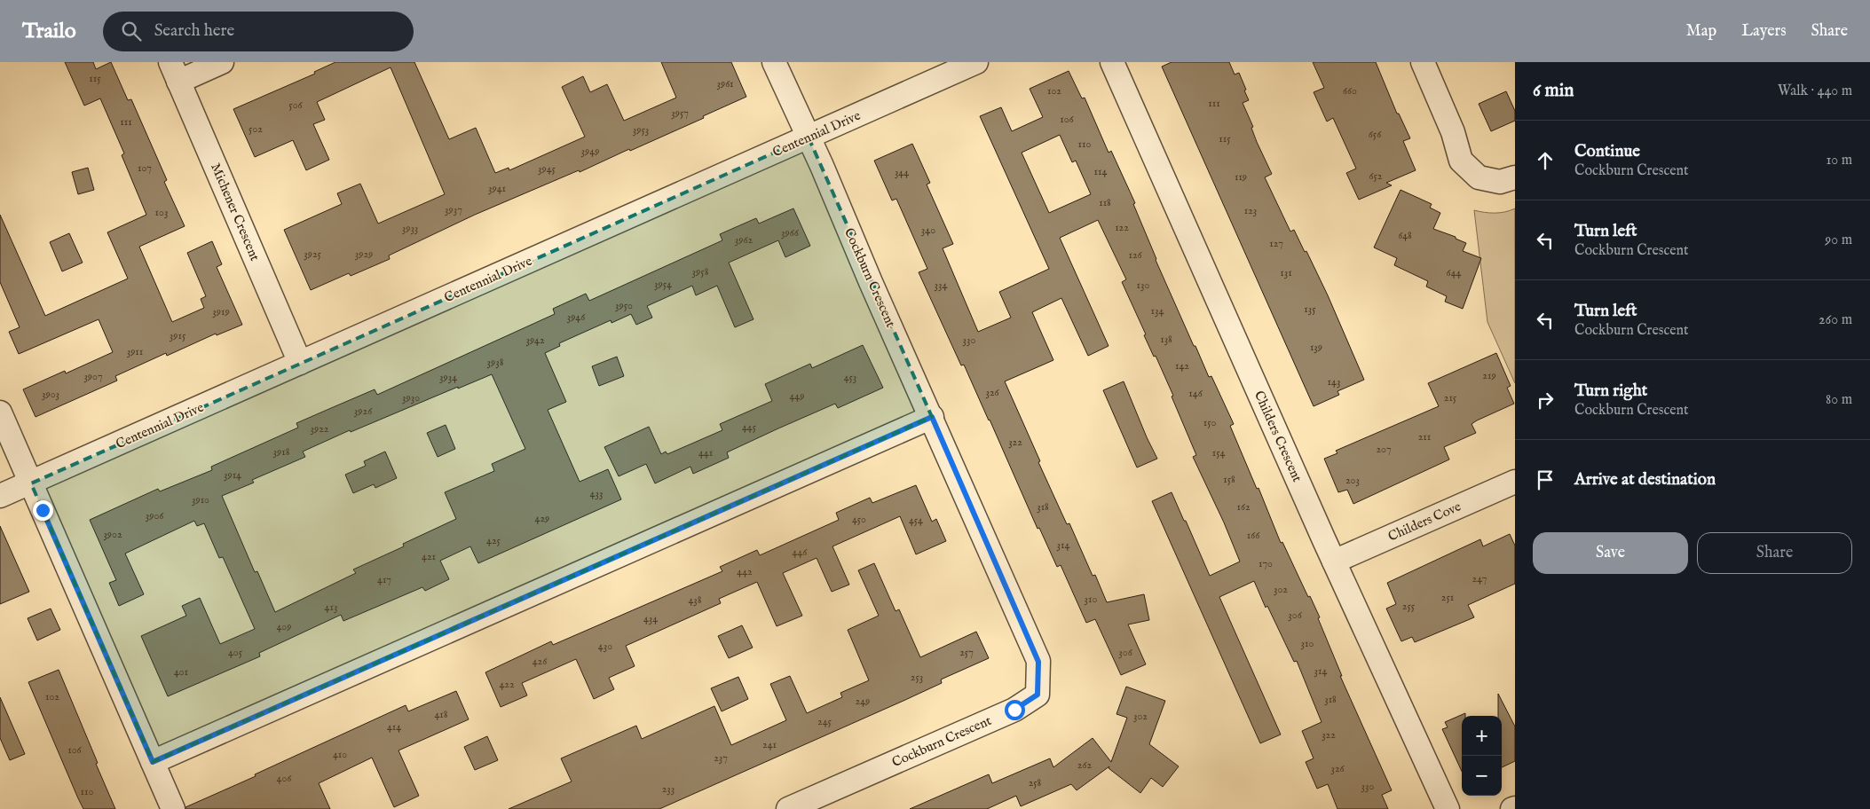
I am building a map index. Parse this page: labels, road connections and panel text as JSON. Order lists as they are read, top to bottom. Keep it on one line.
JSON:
{"streets":{"street":["Centennial Drive","Michener Crescent","Cockburn Crescent","Childers Crescent","Childers Cove"]},"crossings":[["Centennial Drive","Michener Crescent"],["Centennial Drive","Cockburn Crescent"],["Childers Crescent","Childers Cove"]],"house_numbers":["115","3961","102","660","111","506","3957","106","111","502","3953","656","115","110","3949","107","3945","114","344","652","119","3941","118","3937","123","103","122","3933","340","3966","648","3962","127","3925","3929","126","3958","131","644","3954","334","130","3950","135","134","3919","3946","3915","138","3942","330","139","3911","3938","142","219","3907","3934","453","143","326","146","3903","449","3930","215","3926","150","445","3922","211","322","207","3918","441","154","3914","158","203","433","3910","318","162","3906","429","450","454","3902","166","425","314","446","421","170","442","247","417","302","251","310","438","255","413","306","434","409","310","430","405","257","306","426","314","401","253","422","102","318","249","418","302","245","414","322","241","106","410","237","262","326","406","258","330","233","110"],"page":{"header":"Trailo","search":"Search here","nav":["Map","Layers","Share"],"heading":["6 min","Walk · 440 m"],"list":[["Continue","Cockburn Crescent","10 m"],["Turn left","Cockburn Crescent","90 m"],["Turn left","Cockburn Crescent","260 m"],["Turn right","Cockburn Crescent","80 m"],"Arrive at destination"],"buttons":["Save","Share"],"map_buttons":["+","−"]}}
